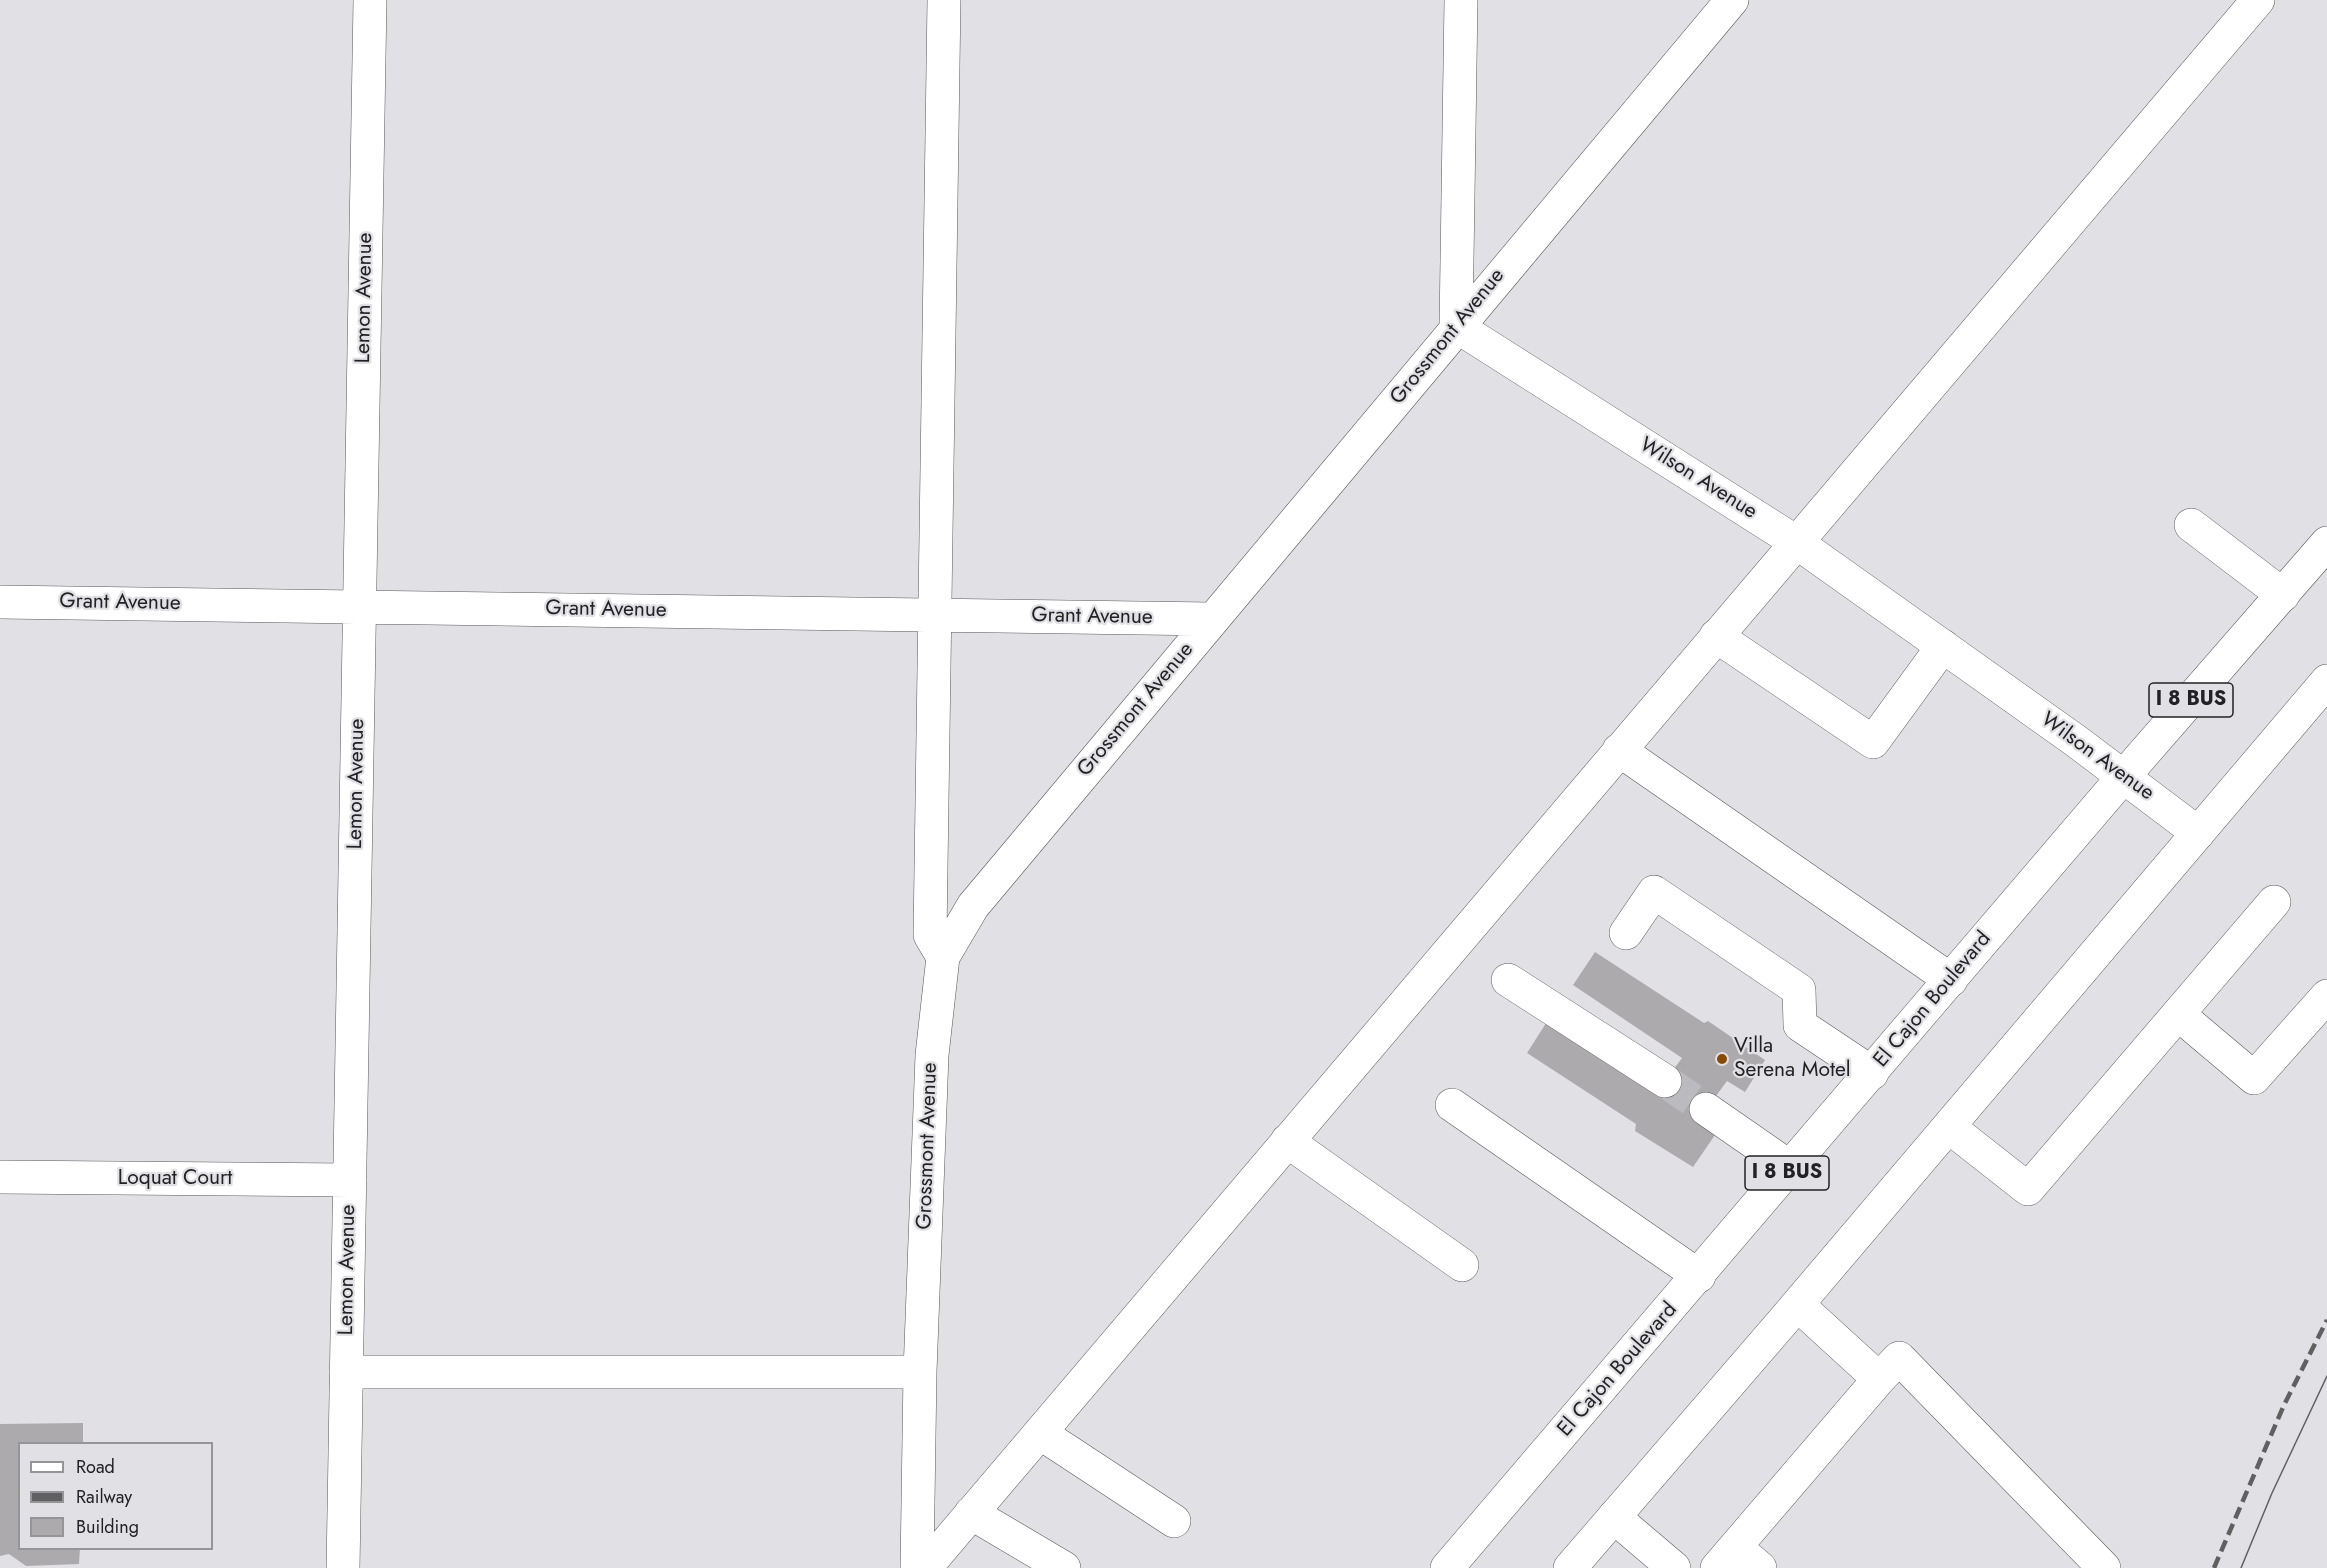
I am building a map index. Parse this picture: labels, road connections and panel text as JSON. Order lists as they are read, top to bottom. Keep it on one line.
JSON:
{"streets":{"street":["Lemon Avenue","Grossmont Avenue","Wilson Avenue","Grant Avenue","I 8 BUS","El Cajon Boulevard","Loquat Court"]},"crossings":[["Lemon Avenue","Grant Avenue"],["Lemon Avenue","Loquat Court"],["Grossmont Avenue","Wilson Avenue"],["Grossmont Avenue","Grant Avenue"],["Wilson Avenue","El Cajon Boulevard"]],"places":["Villa Serena Motel"],"legend":["Road","Railway","Building"]}
